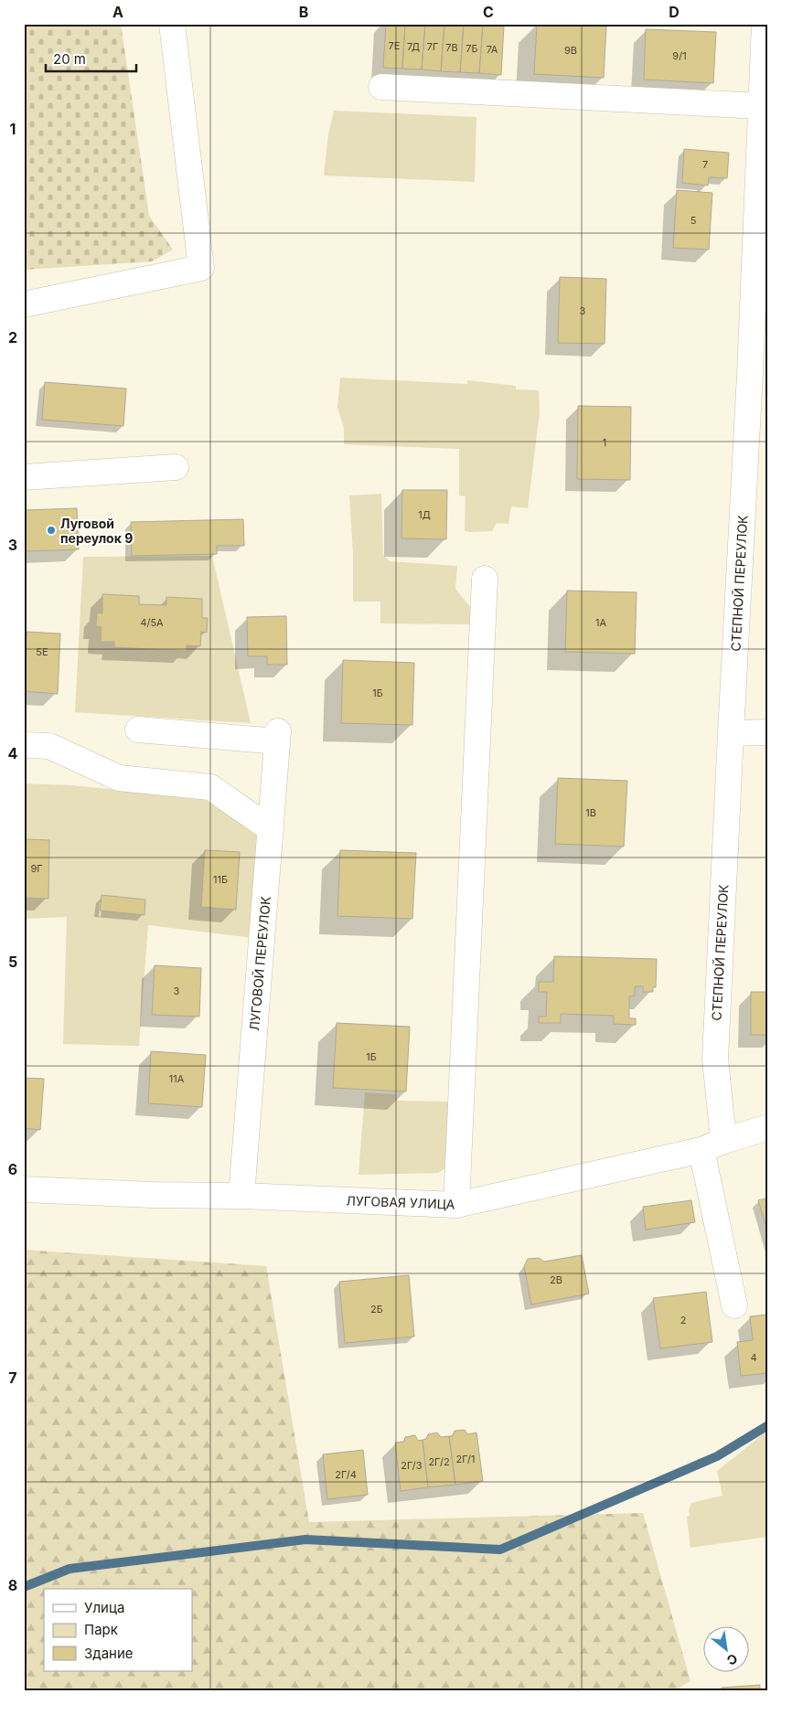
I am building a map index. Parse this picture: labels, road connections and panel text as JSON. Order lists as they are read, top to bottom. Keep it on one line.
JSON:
{"streets":{"street":["СТЕПНОЙ ПЕРЕУЛОК","ЛУГОВОЙ ПЕРЕУЛОК","ЛУГОВАЯ УЛИЦА"]},"crossings":[["СТЕПНОЙ ПЕРЕУЛОК","ЛУГОВАЯ УЛИЦА"],["ЛУГОВОЙ ПЕРЕУЛОК","ЛУГОВАЯ УЛИЦА"]],"places":["Луговой переулок 9"],"house_numbers":["7Е","7Д","7Г","7В","7Б","7А","9В","9/1","7","5","3","1","1Д","4/5А","1А","5Е","1Б","1В","9Г","11Б","3","1Б","11А","2В","2Б","2","4","2Г/1","2Г/2","2Г/3","2Г/4"],"legend":["Улица","Парк","Здание"],"scale_bar":"20 m","north":"bottom right","grid":{"columns":["A","B","C","D"],"rows":["1","2","3","4","5","6","7","8"]}}
